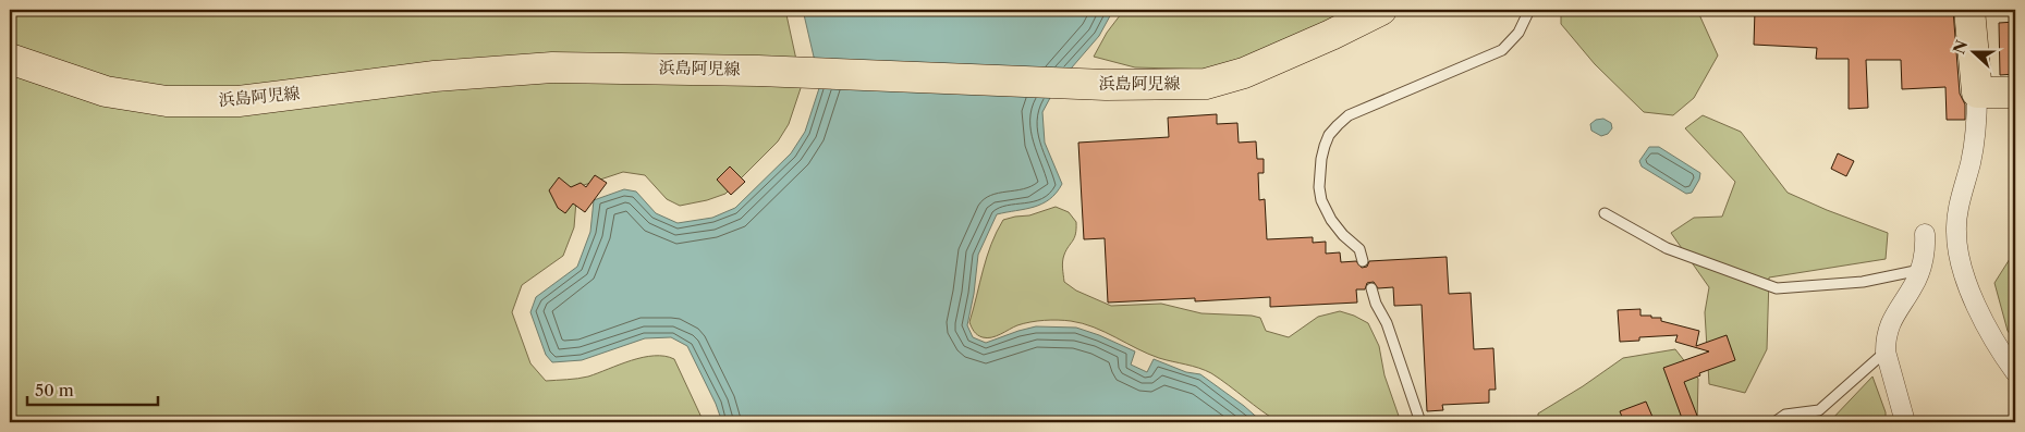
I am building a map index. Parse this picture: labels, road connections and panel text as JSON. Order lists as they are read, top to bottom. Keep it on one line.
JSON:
{"streets":{"main road":["浜島阿児線"]},"scale_bar":"50 m","north":"left"}
